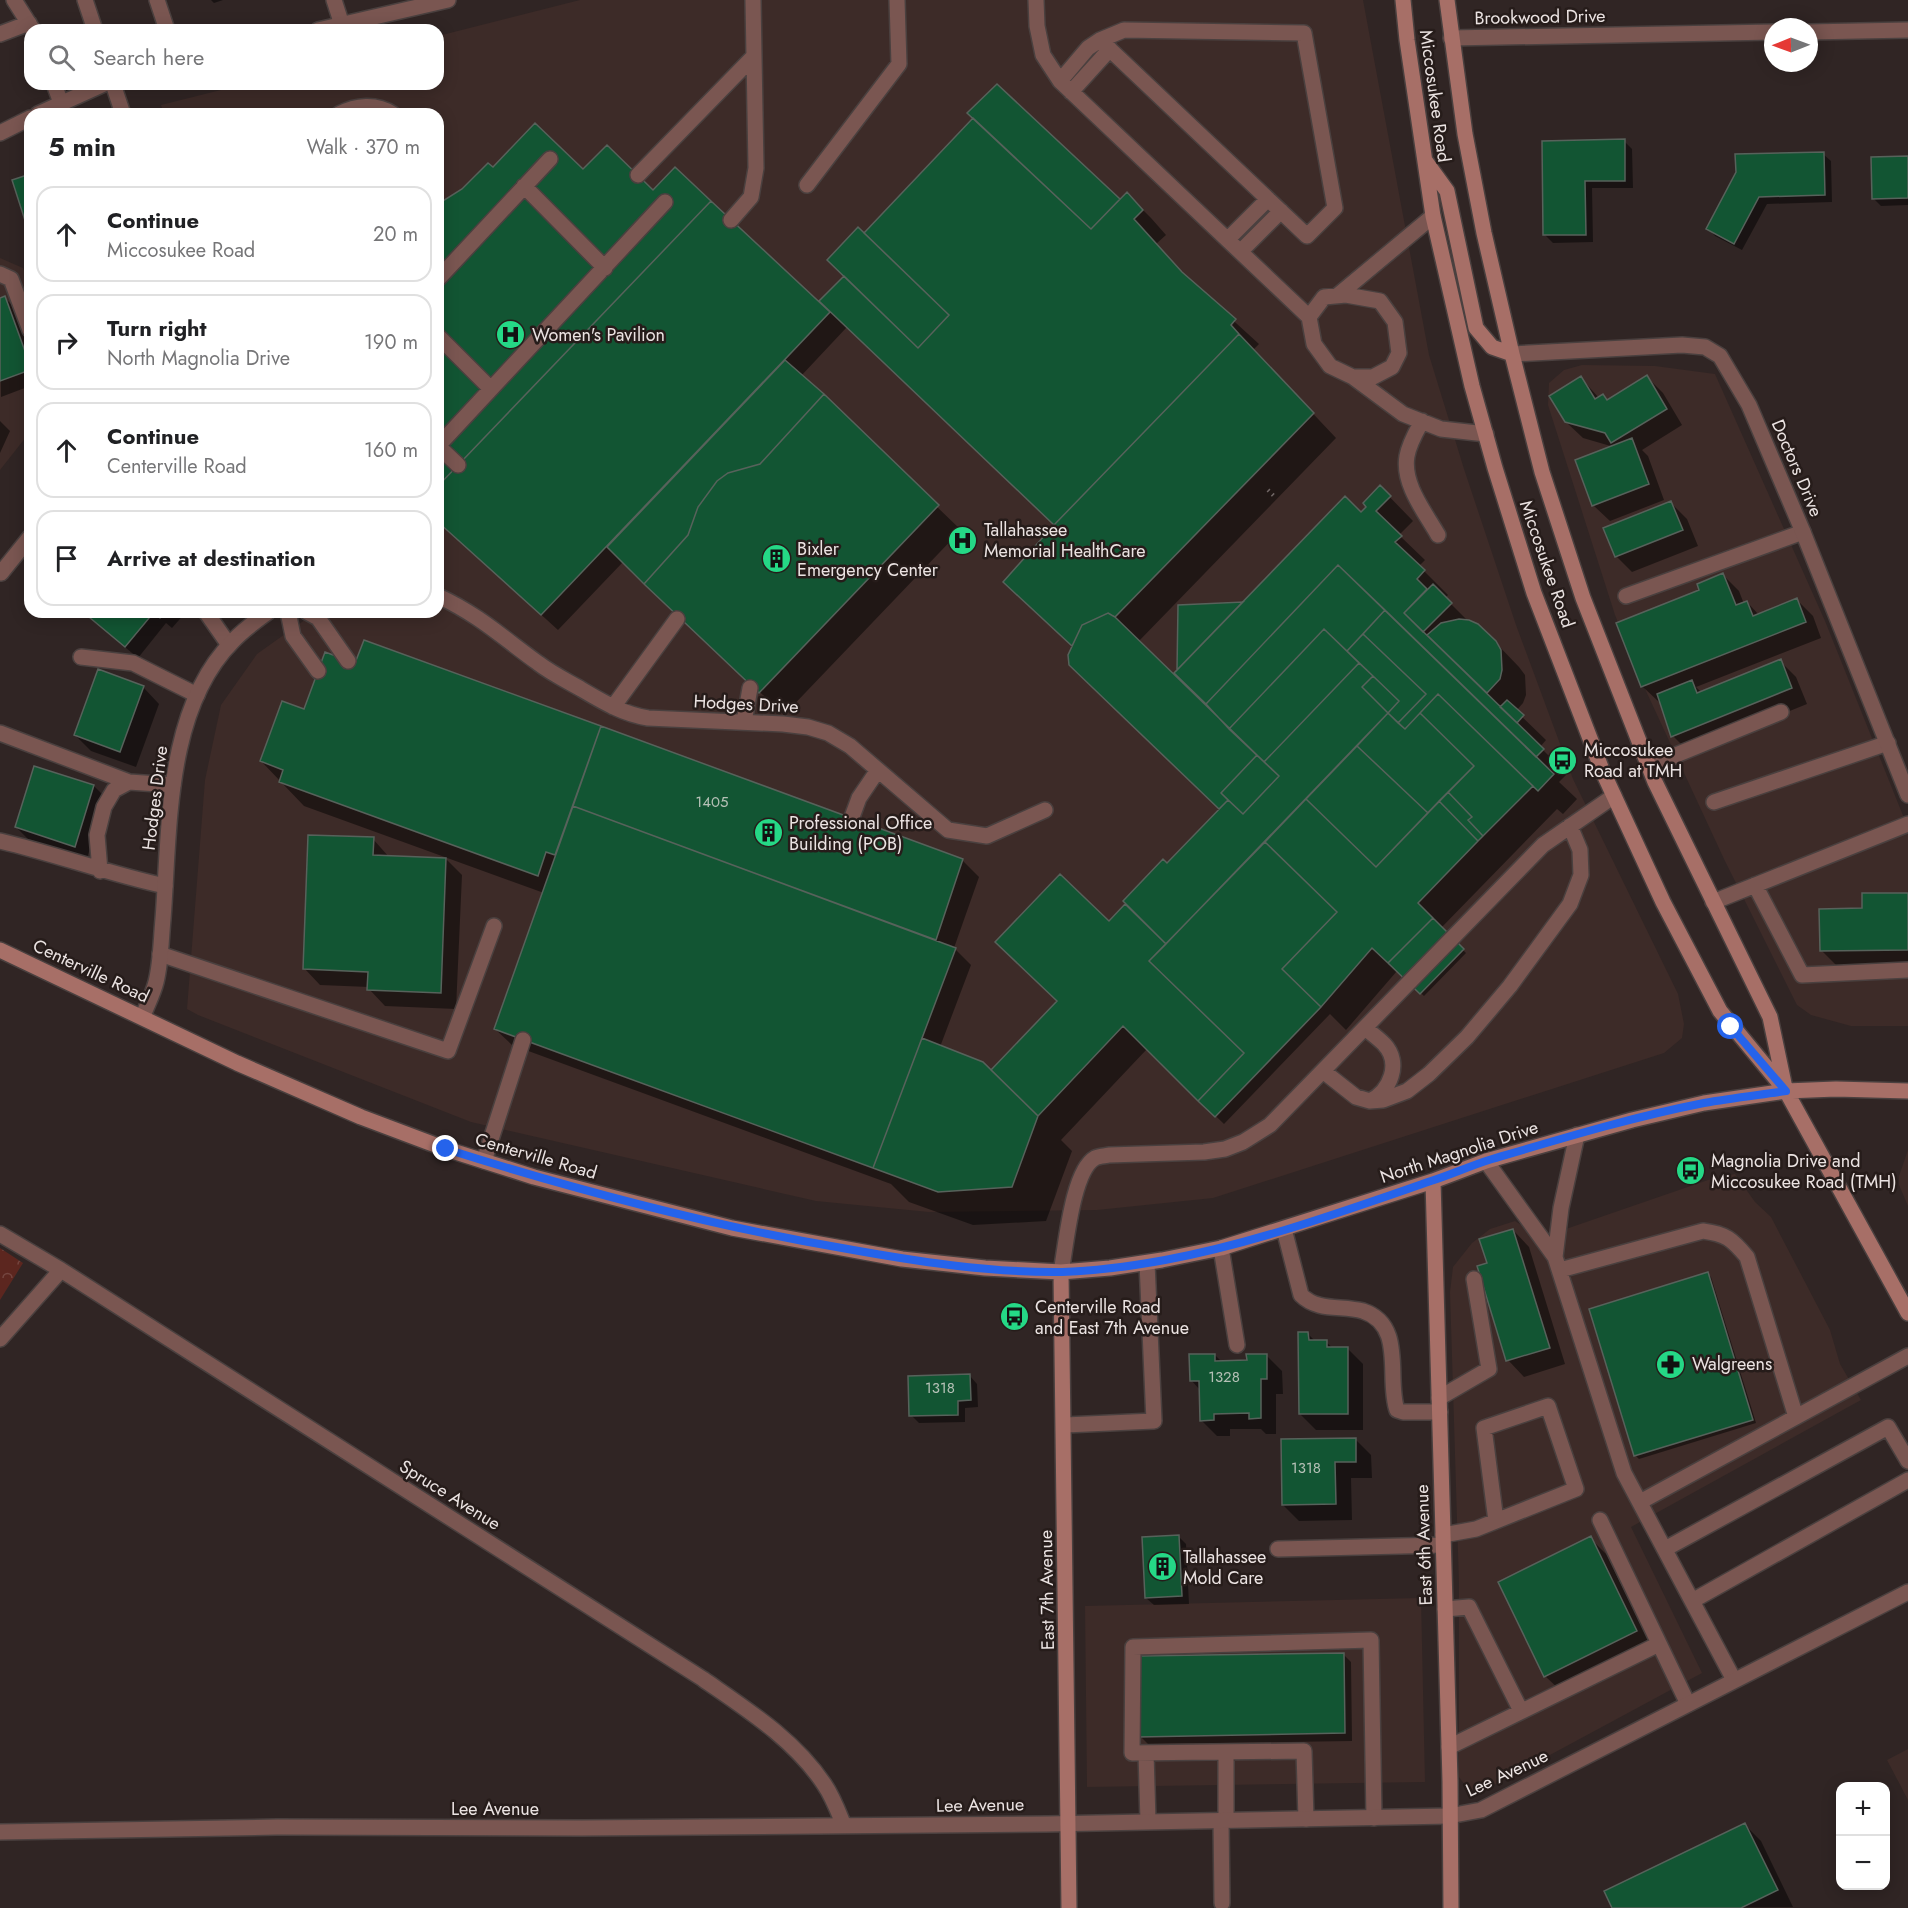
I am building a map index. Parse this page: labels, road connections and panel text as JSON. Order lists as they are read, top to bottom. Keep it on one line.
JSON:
{"streets":{"street":["Brookwood Drive","Miccosukee Road","Doctors Drive","Hodges Drive","Centerville Road","North Magnolia Drive","Spruce Avenue","East 6th Avenue","East 7th Avenue","Lee Avenue"]},"crossings":[["Brookwood Drive","Miccosukee Road"],["Miccosukee Road","Doctors Drive"],["Miccosukee Road","North Magnolia Drive"],["Hodges Drive","Centerville Road"],["Centerville Road","North Magnolia Drive"],["Centerville Road","East 7th Avenue"],["North Magnolia Drive","East 6th Avenue"],["North Magnolia Drive","East 7th Avenue"],["Spruce Avenue","Lee Avenue"],["East 6th Avenue","Lee Avenue"],["East 7th Avenue","Lee Avenue"]],"places":{"hospital":["Women's Pavilion","Tallahassee Memorial HealthCare"],"building":["Bixler Emergency Center","Professional Office Building (POB)","Tallahassee Mold Care"],"bus stop":["Miccosukee Road at TMH","Magnolia Drive and Miccosukee Road (TMH)","Centerville Road and East 7th Avenue"],"pharmacy":["Walgreens"]},"house_numbers":["1405","1328","1318","1318"],"north":"left","page":{"search":"Search here","heading":["5 min","Walk · 370 m"],"list":[["Continue","Miccosukee Road","20 m"],["Turn right","North Magnolia Drive","190 m"],["Continue","Centerville Road","160 m"],"Arrive at destination"],"map_buttons":["+","−"]}}
